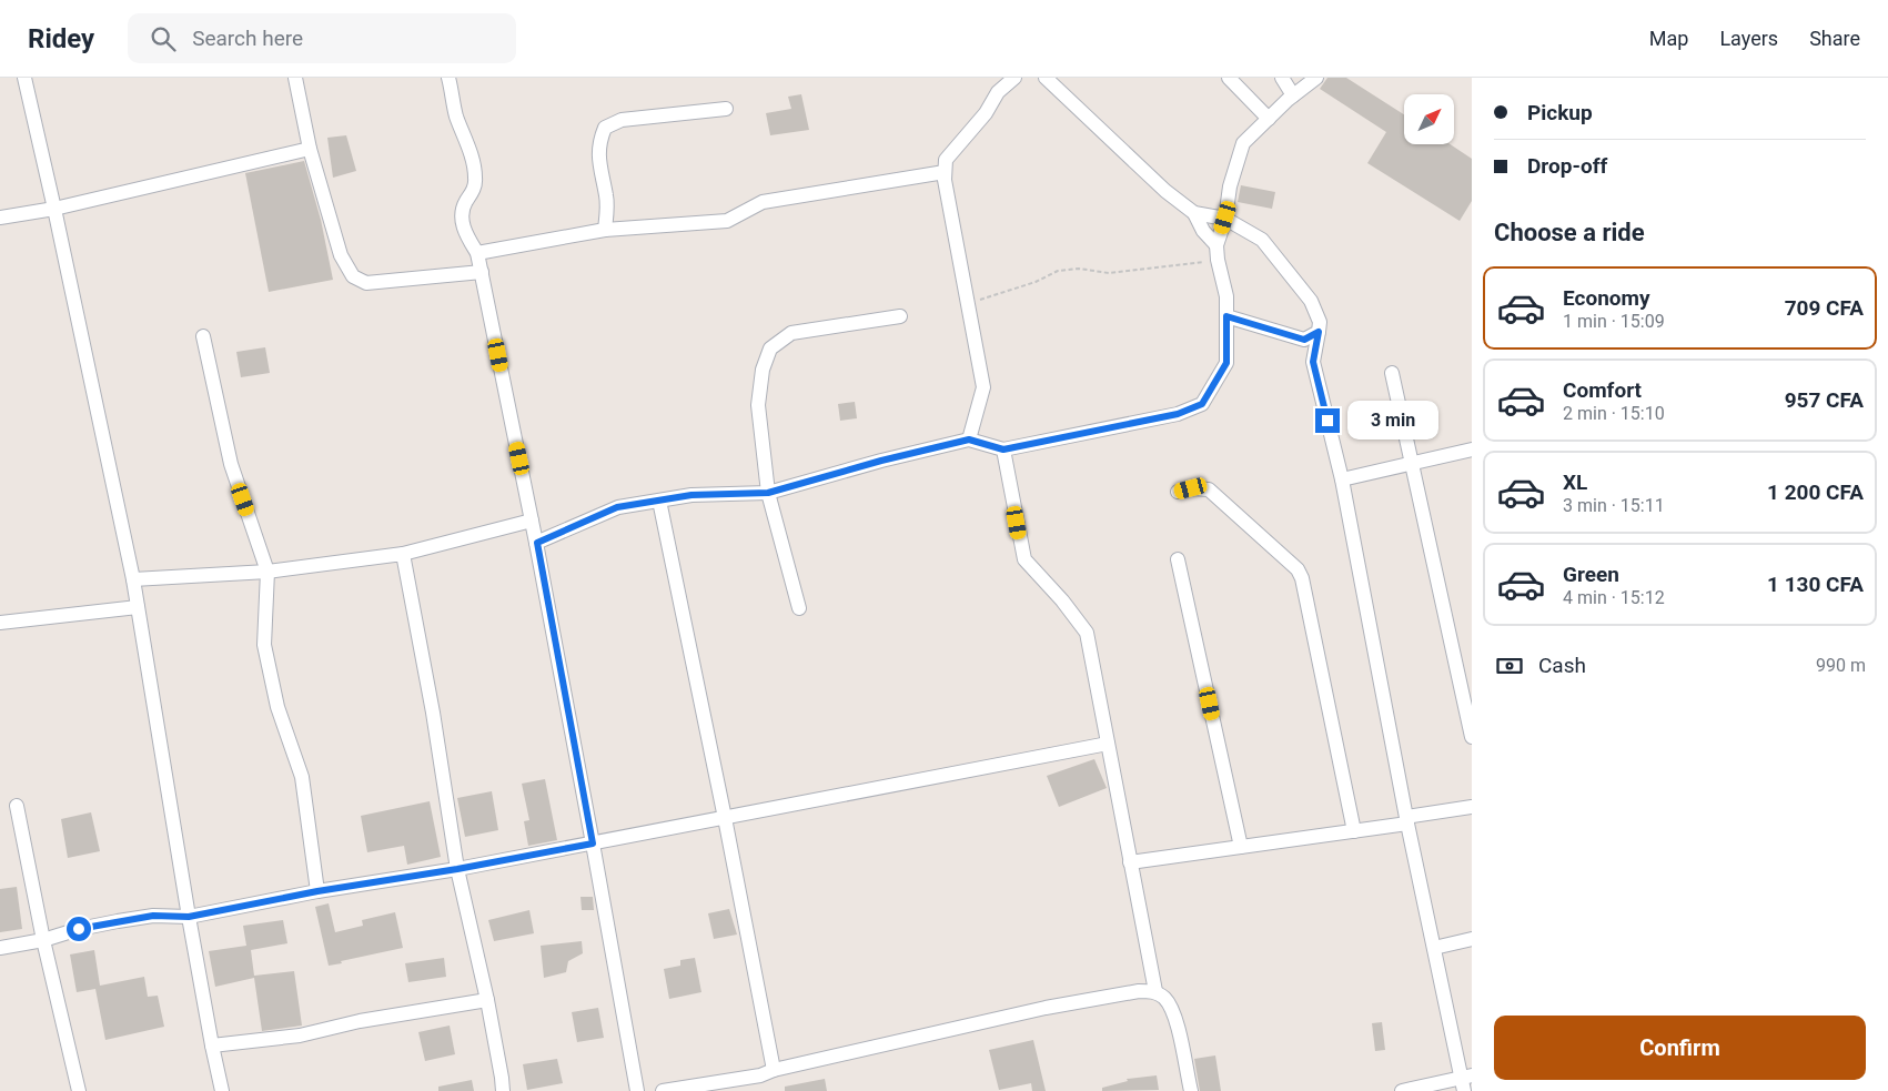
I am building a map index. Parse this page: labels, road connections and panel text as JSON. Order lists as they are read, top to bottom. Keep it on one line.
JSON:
{"north":"top right","page":{"header":"Ridey","search":"Search here","nav":["Map","Layers","Share"],"banner":["Pickup","Drop-off"],"heading":"Choose a ride","list":[{"name":"Economy","note":"1 min · 15:09","value":"709 CFA"},{"name":"Comfort","note":"2 min · 15:10","value":"957 CFA"},{"name":"XL","note":"3 min · 15:11","value":"1 200 CFA"},{"name":"Green","note":"4 min · 15:12","value":"1 130 CFA"}],"bubble":"3 min","pay":["Cash","990 m"],"buttons":"Confirm"}}
